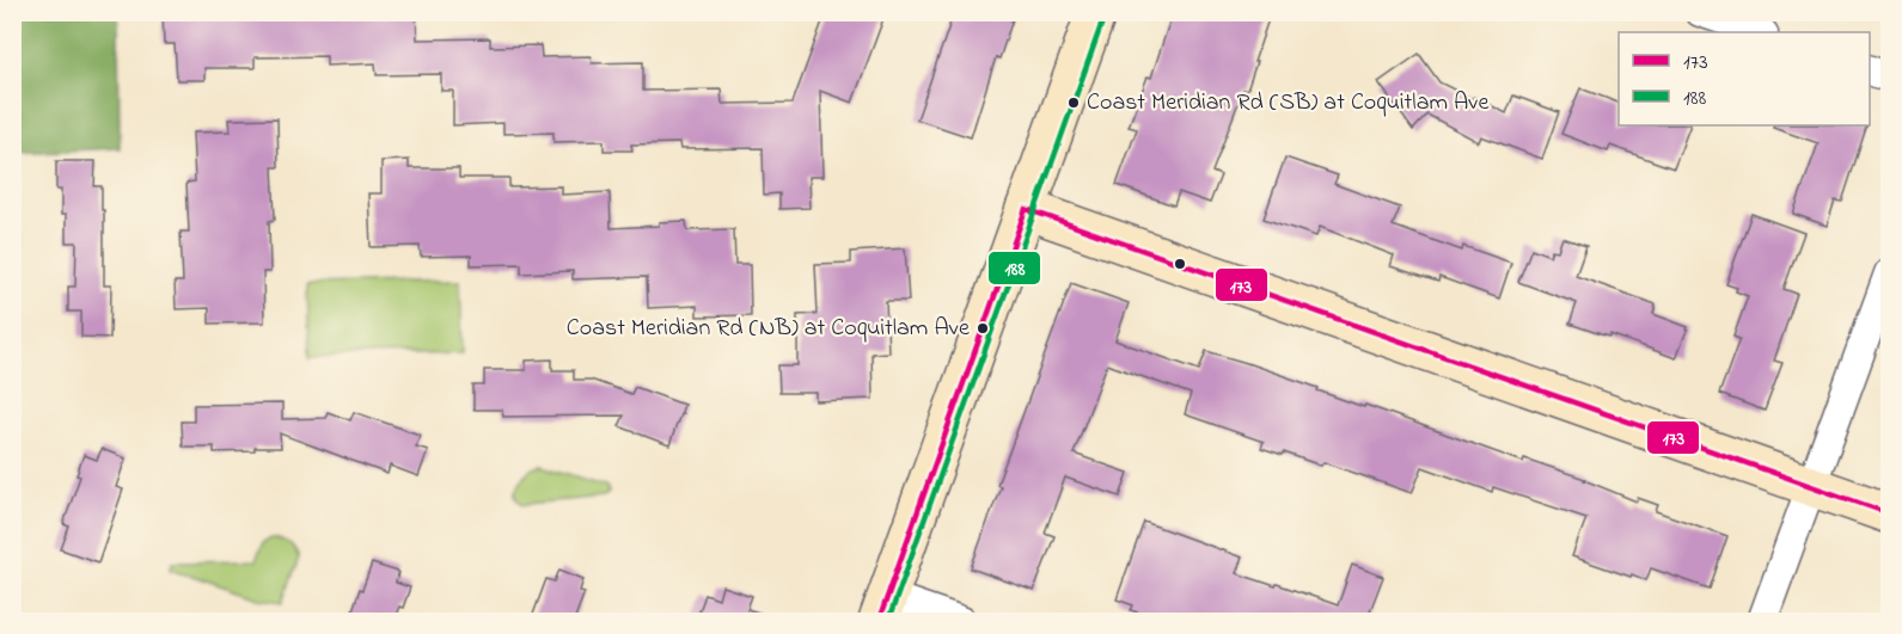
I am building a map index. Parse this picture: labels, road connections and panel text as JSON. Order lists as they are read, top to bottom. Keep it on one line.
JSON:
{"places":["Coast Meridian Rd (SB) at Coquitlam Ave","Coast Meridian Rd (NB) at Coquitlam Ave"],"lines":["transit line 188","transit line 173"],"legend":["173","188"]}
